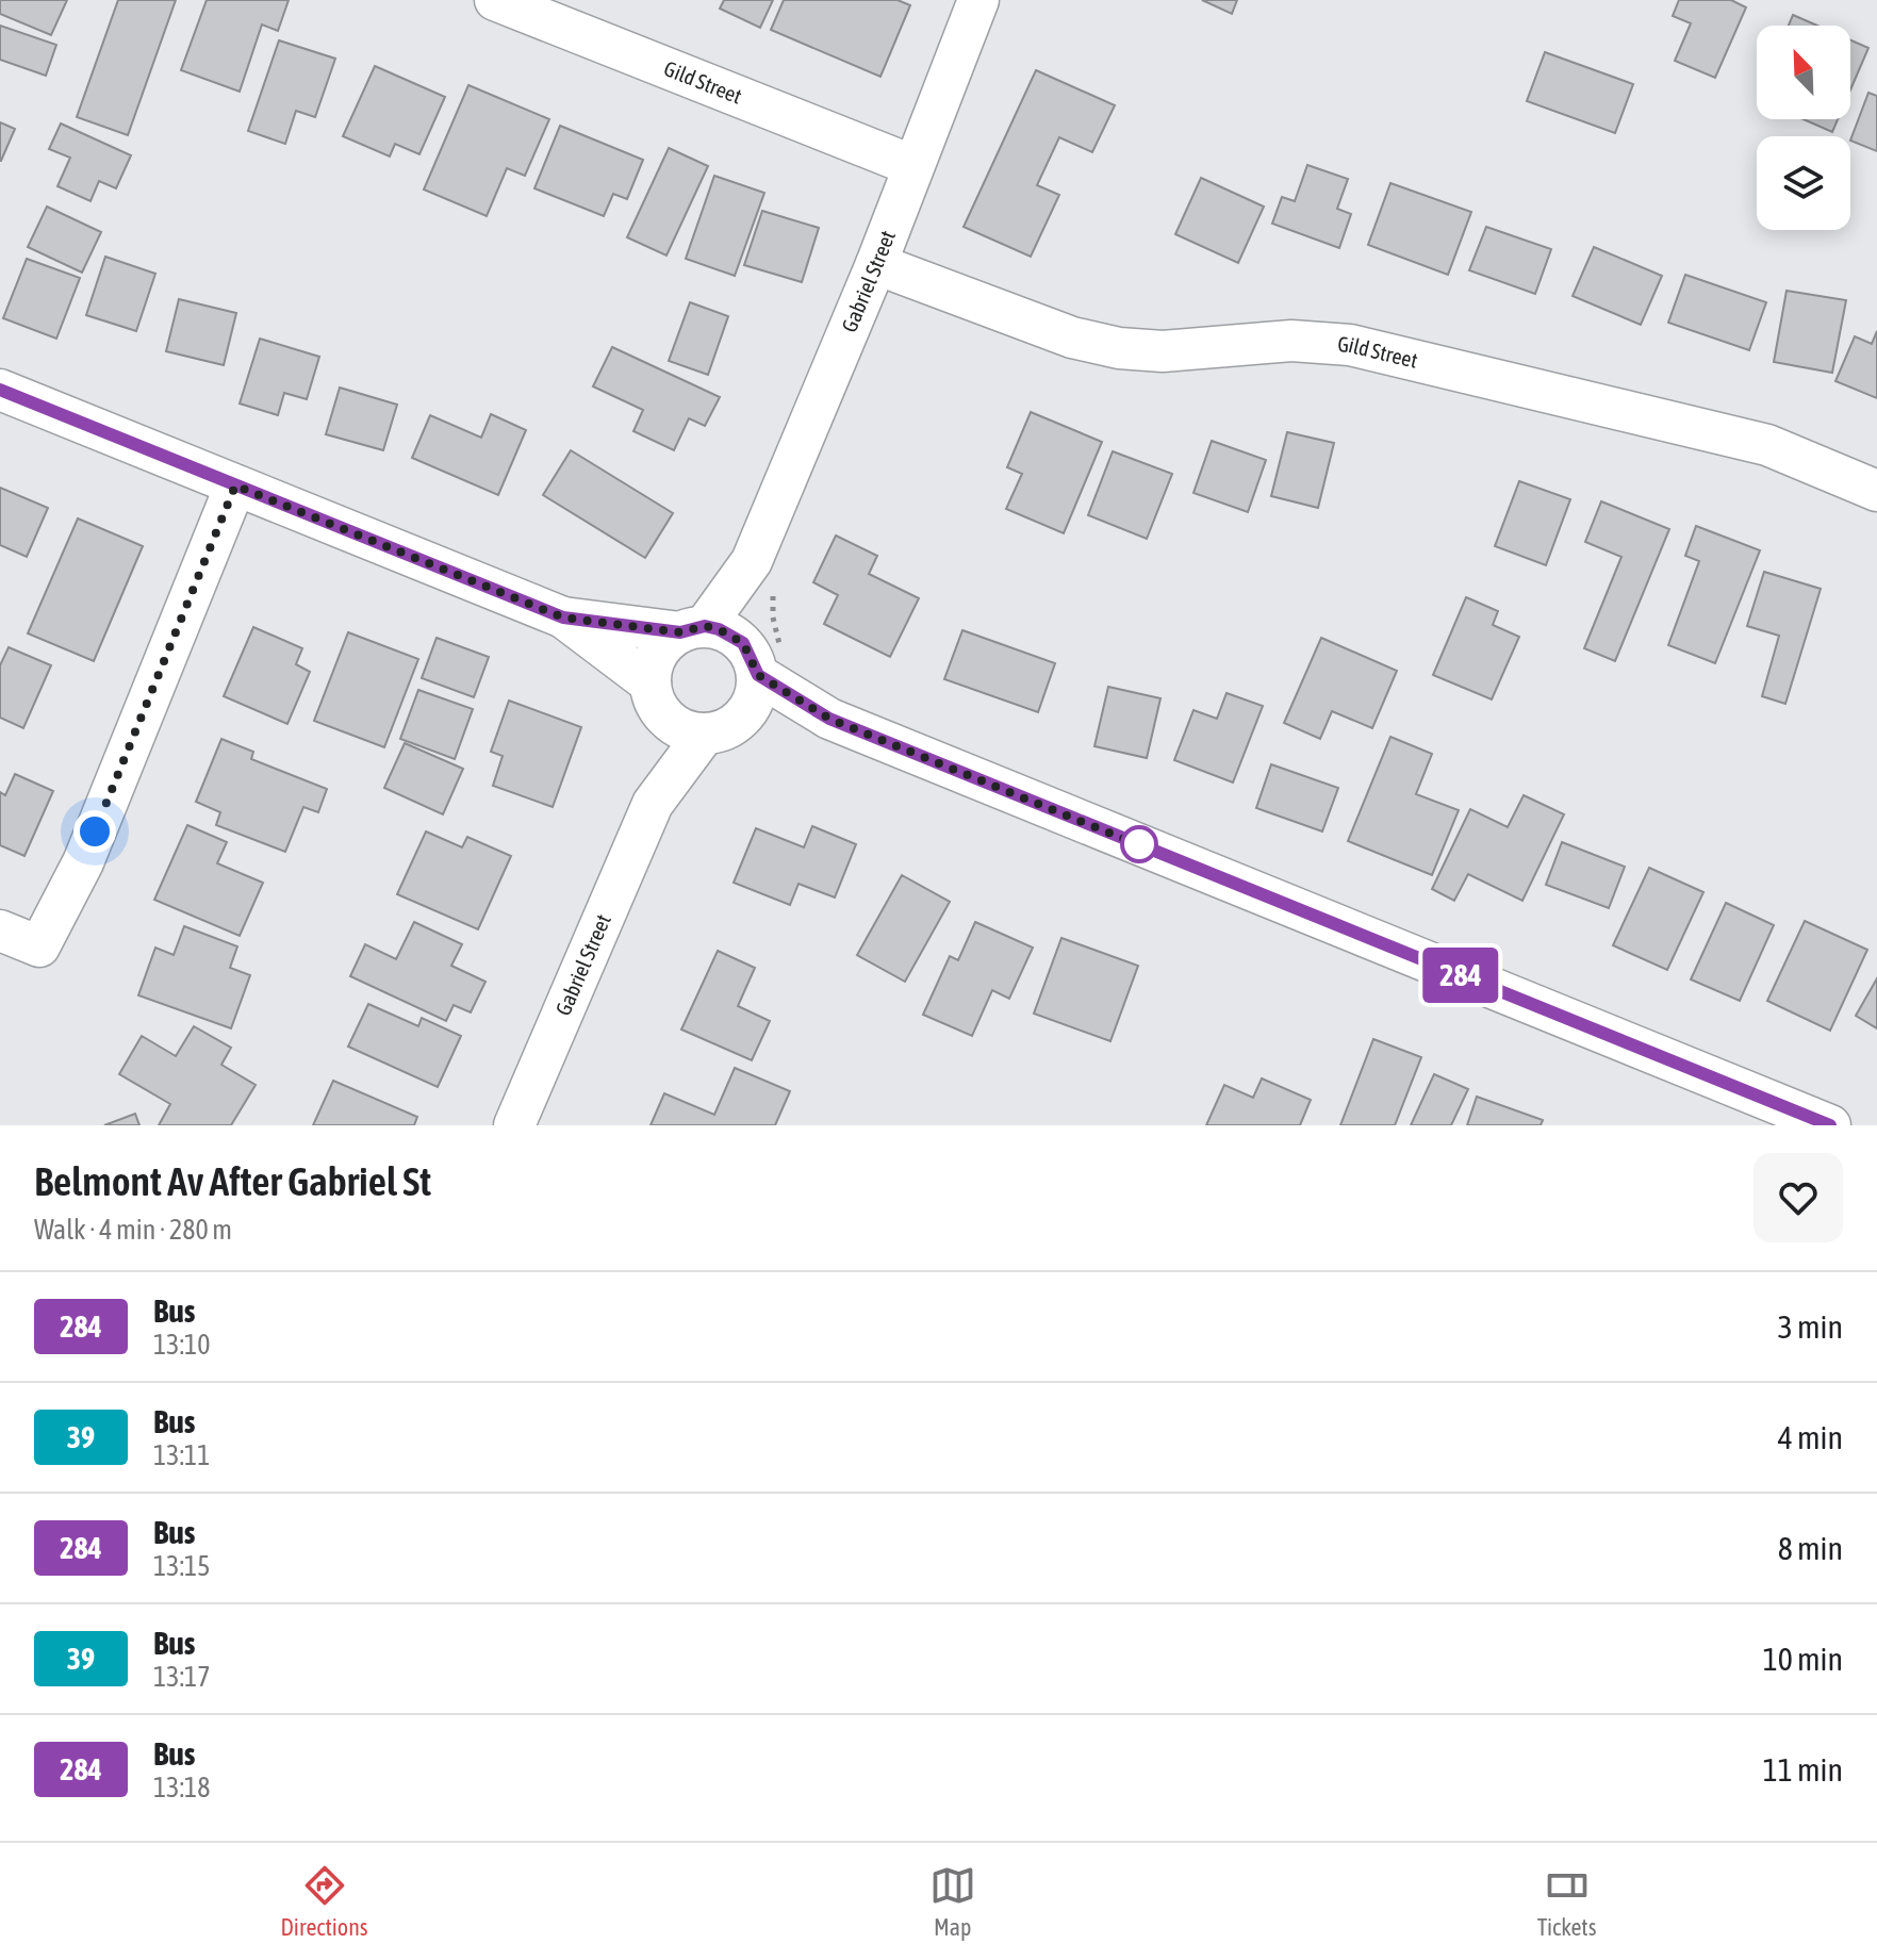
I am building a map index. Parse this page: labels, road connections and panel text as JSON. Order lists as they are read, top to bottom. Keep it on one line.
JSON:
{"streets":{"street":["Gild Street","Gabriel Street"]},"crossings":[["Gild Street","Gabriel Street"]],"lines":["bus line 284"],"north":"top left","page":{"on_map":"284","heading":["Belmont Av After Gabriel St","Walk · 4 min · 280 m"],"list":[{"mark":"284","name":"Bus","note":"13:10","value":"3 min"},{"mark":"39","name":"Bus","note":"13:11","value":"4 min"},{"mark":"284","name":"Bus","note":"13:15","value":"8 min"},{"mark":"39","name":"Bus","note":"13:17","value":"10 min"},{"mark":"284","name":"Bus","note":"13:18","value":"11 min"}],"tabs":["Directions","Map","Tickets"]}}
